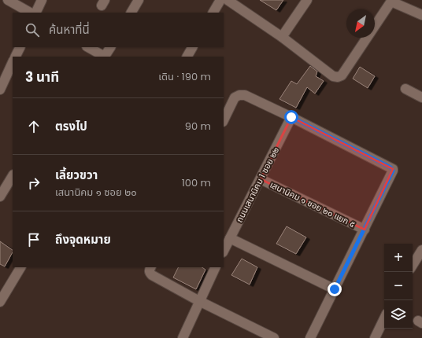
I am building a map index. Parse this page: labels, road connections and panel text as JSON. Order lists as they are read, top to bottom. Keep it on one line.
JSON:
{"streets":{"street":["ถนนเสนานิคม 1 ซอย ๒๒","เสนานิคม ๑ ซอย ๒๐ แยก ๕"]},"crossings":[["ถนนเสนานิคม 1 ซอย ๒๒","เสนานิคม ๑ ซอย ๒๐ แยก ๕"]],"north":"bottom left","page":{"search":"ค้นหาที่นี่","heading":["3 นาที","เดิน · 190 m"],"list":[["ตรงไป","90 m"],["เลี้ยวขวา","เสนานิคม ๑ ซอย ๒๐","100 m"],"ถึงจุดหมาย"],"map_buttons":["+","−"]}}
